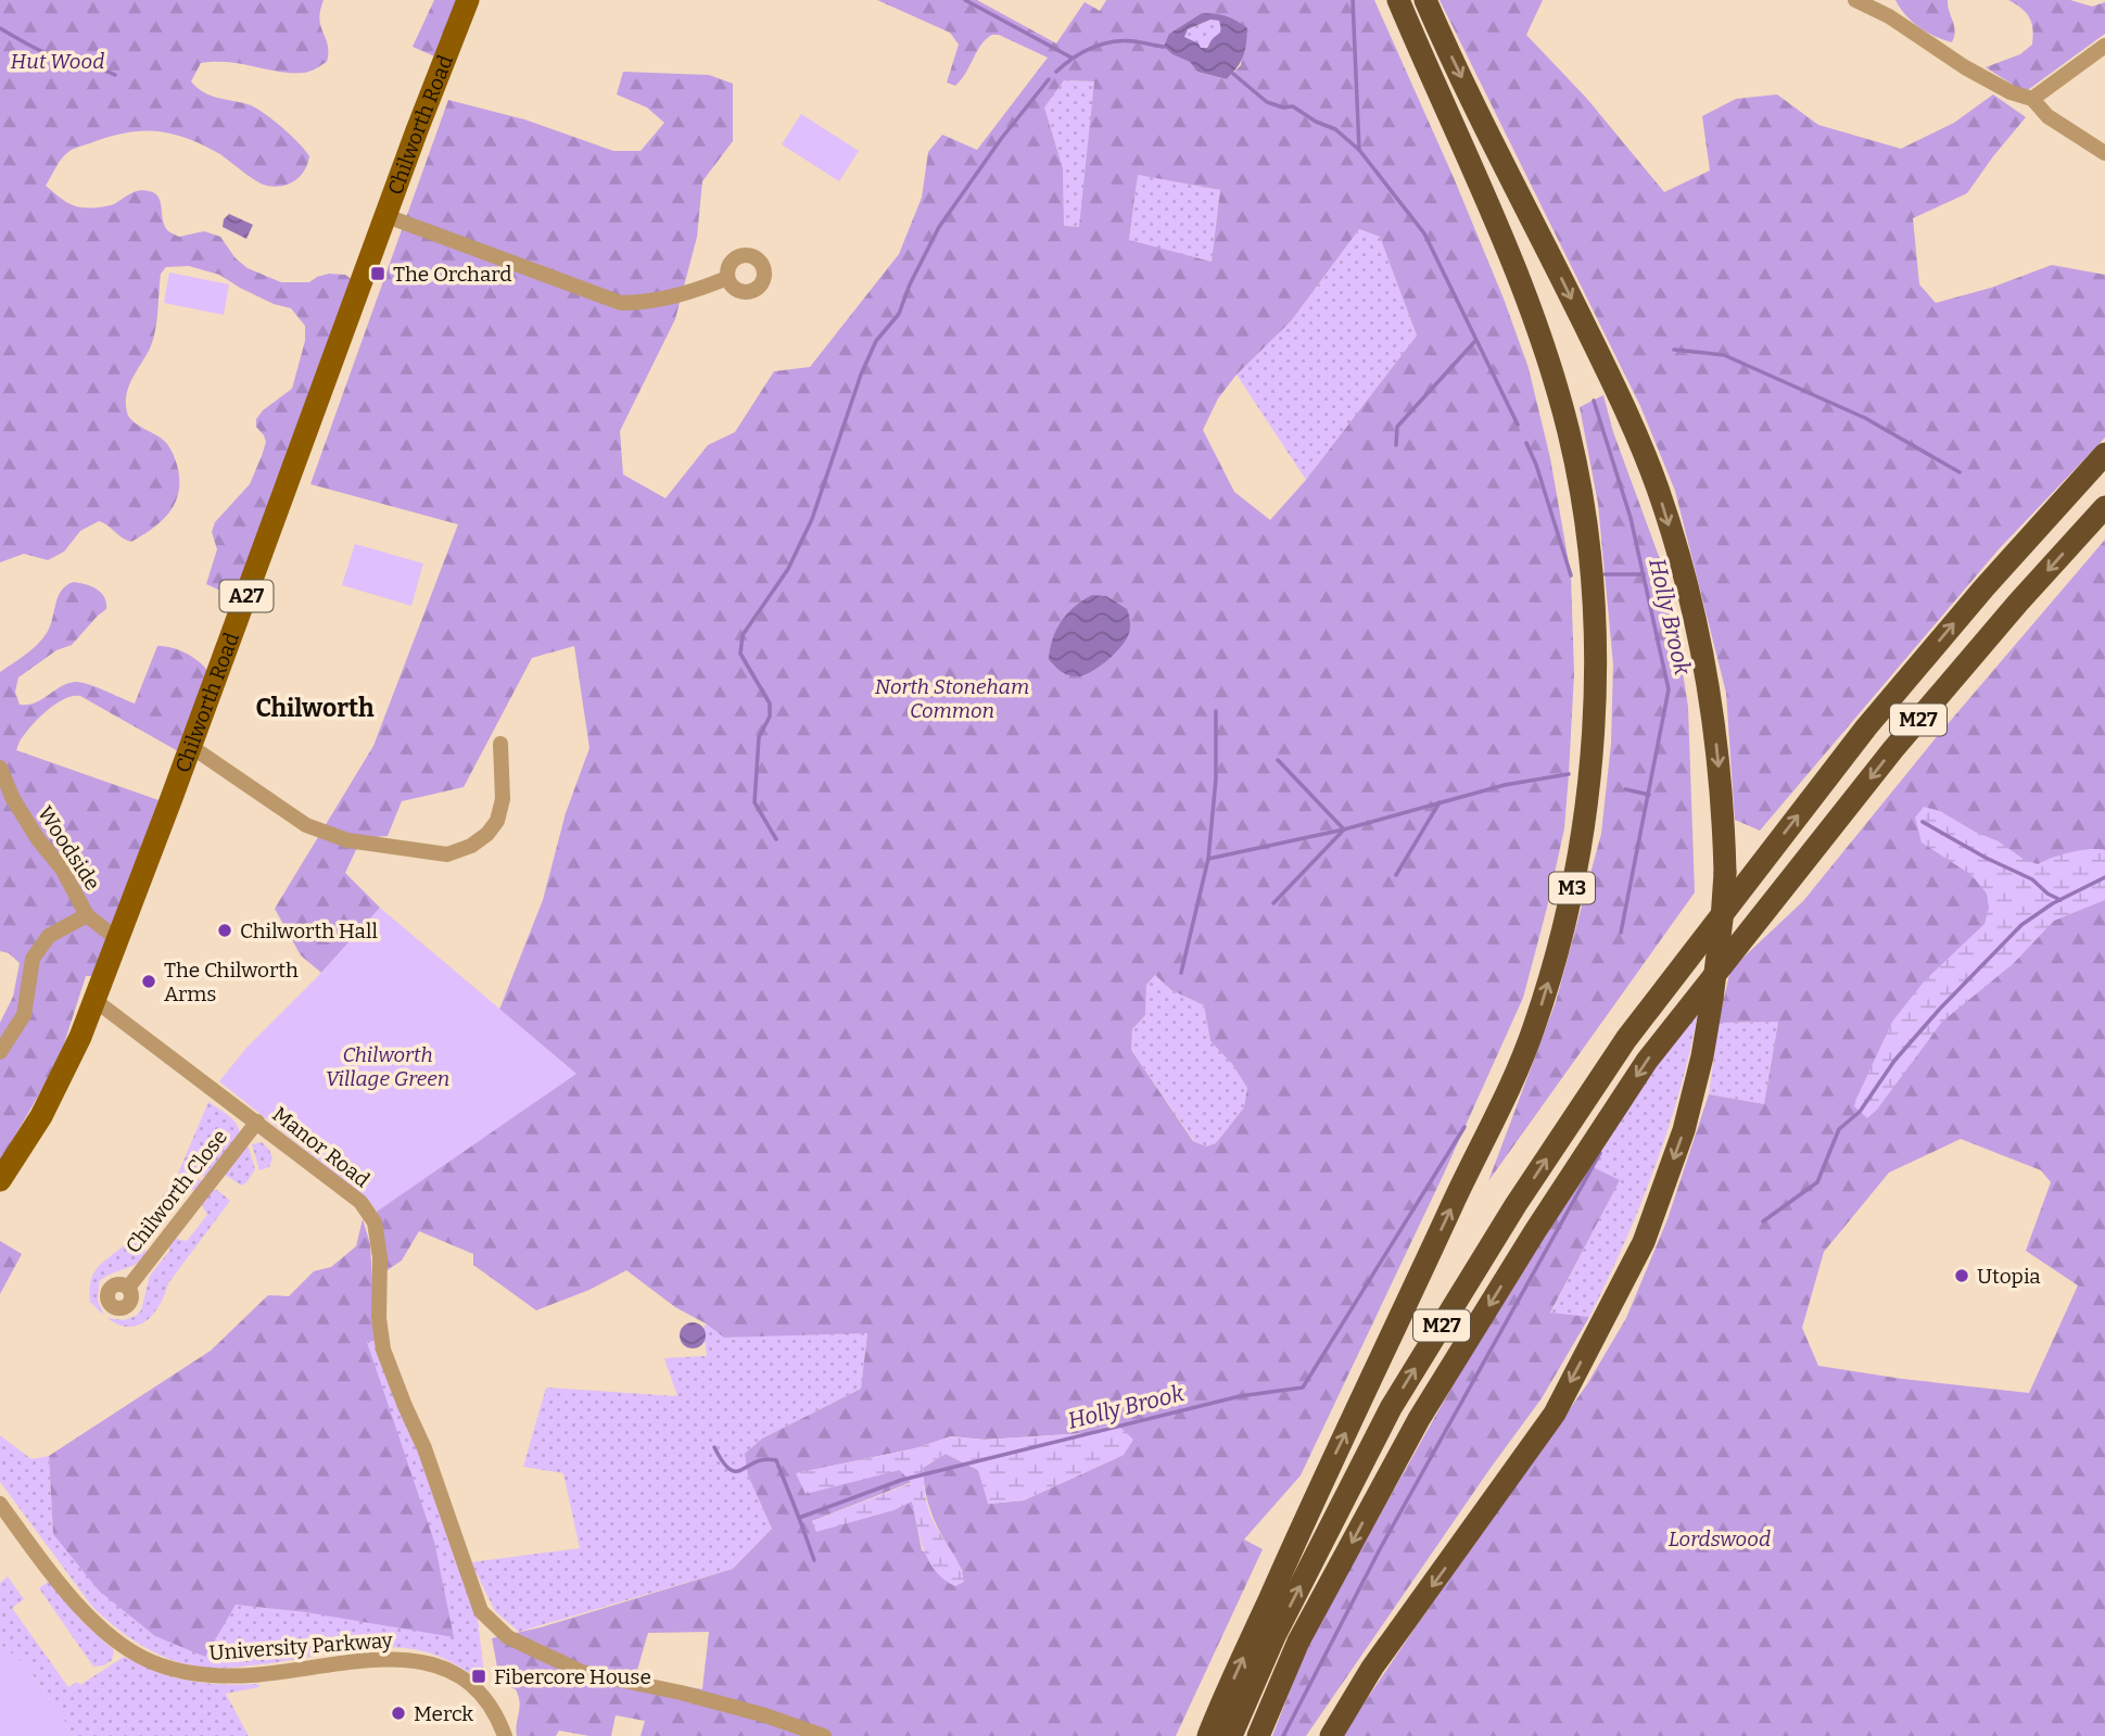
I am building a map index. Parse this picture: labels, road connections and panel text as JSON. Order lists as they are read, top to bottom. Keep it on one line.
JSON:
{"streets":{"highway":["M27","M3"],"main road":["Chilworth Road","A27"],"street":["Woodside","Manor Road","Chilworth Close","University Parkway"]},"crossings":[["Chilworth Road","Woodside"],["Chilworth Road","Manor Road"],["Manor Road","Chilworth Close"]],"districts":["Chilworth"],"water":["Holly Brook"],"parks":["Hut Wood","North Stoneham Common","Chilworth Village Green","Lordswood"],"places":{"transit":["The Orchard","Fibercore House"],"other":["Chilworth Hall","The Chilworth Arms","Utopia","Merck"]}}
